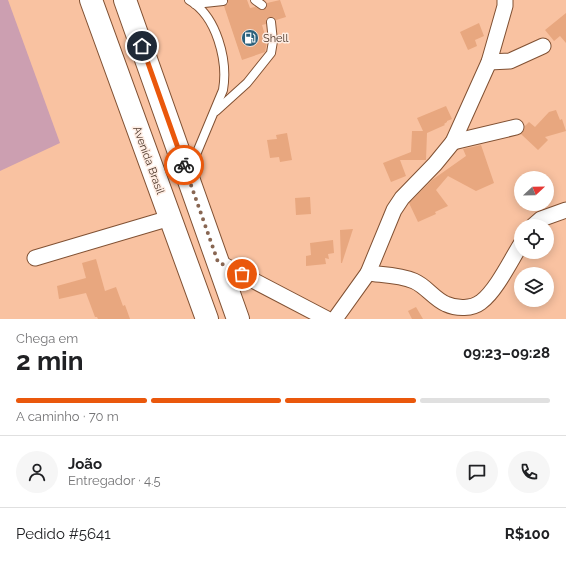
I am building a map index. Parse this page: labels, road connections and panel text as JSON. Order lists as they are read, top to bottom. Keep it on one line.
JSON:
{"streets":{"highway":["Avenida Brasil"]},"places":{"fuel station":["Shell"]},"north":"right","page":{"heading":["2 min","Chega em","09:23–09:28"],"panel":["João","Entregador · 4.5","Pedido #5641","R$100"],"bar":"A caminho · 70 m"}}
